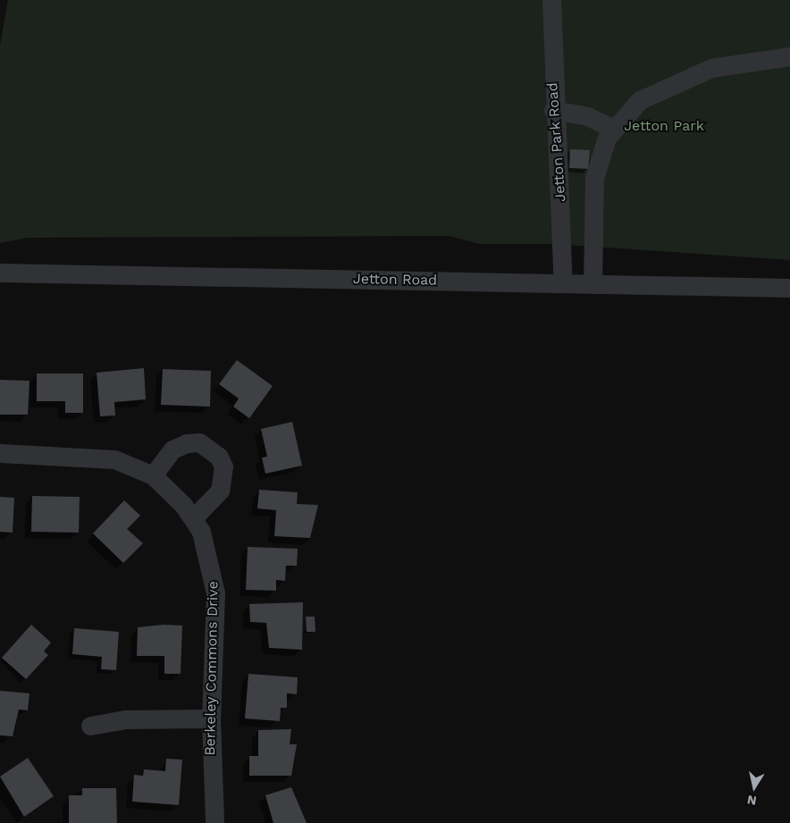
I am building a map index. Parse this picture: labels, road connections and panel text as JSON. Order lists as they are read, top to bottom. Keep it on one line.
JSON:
{"streets":{"street":["Jetton Park Road","Jetton Road","Berkeley Commons Drive"]},"crossings":[["Jetton Park Road","Jetton Road"]],"parks":["Jetton Park"],"north":"bottom"}
